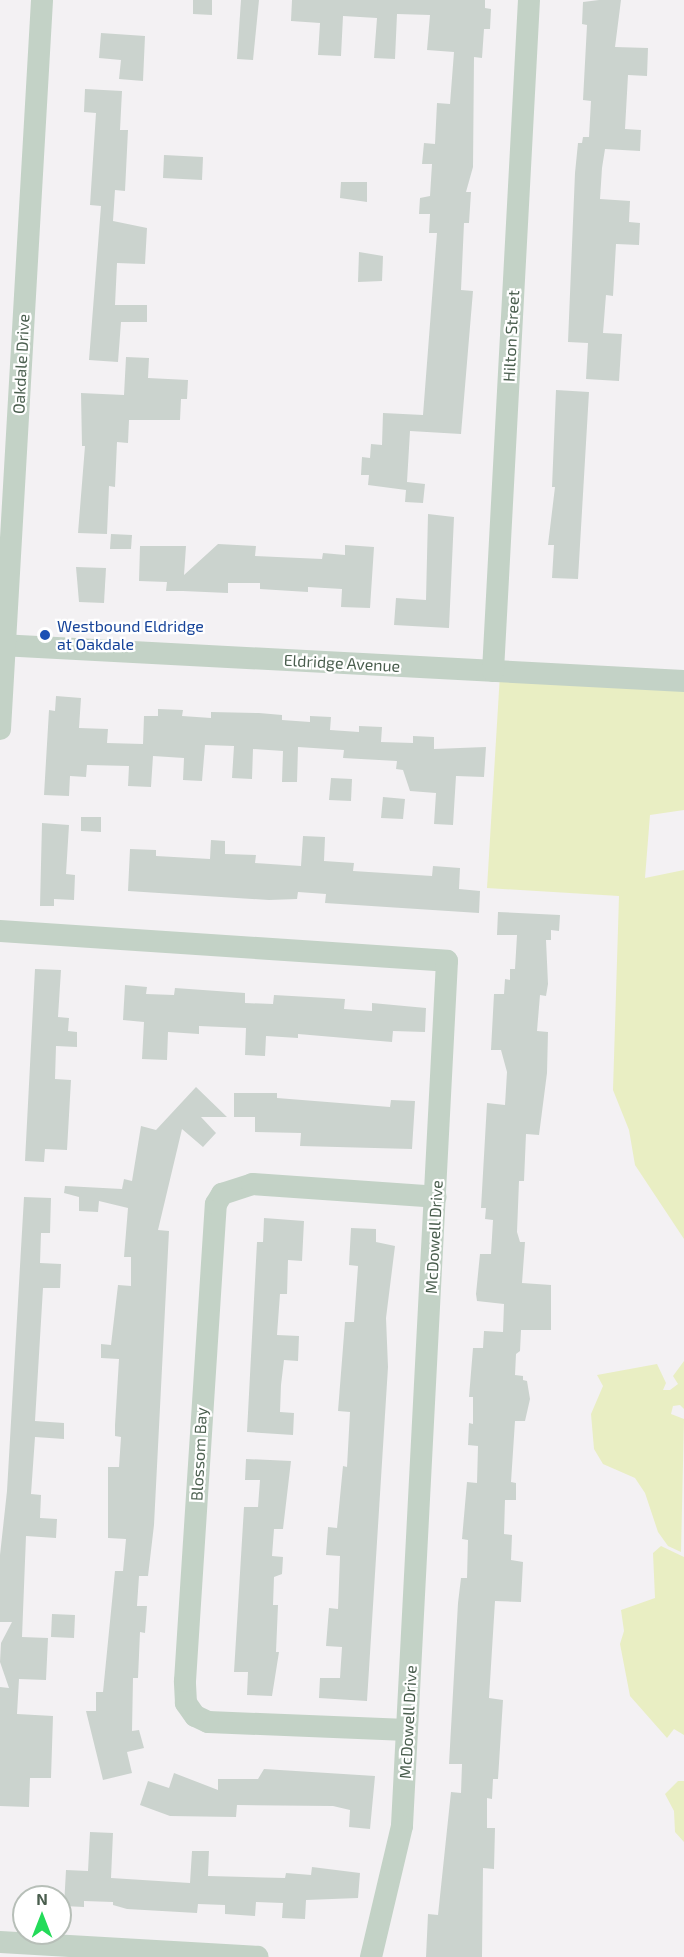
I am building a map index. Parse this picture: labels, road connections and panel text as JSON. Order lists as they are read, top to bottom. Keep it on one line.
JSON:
{"streets":{"street":["Hilton Street","Oakdale Drive","Eldridge Avenue","McDowell Drive","Blossom Bay"]},"crossings":[["Hilton Street","Eldridge Avenue"],["Oakdale Drive","Eldridge Avenue"],["McDowell Drive","Blossom Bay"]],"places":["Westbound Eldridge at Oakdale"],"north":"top"}
